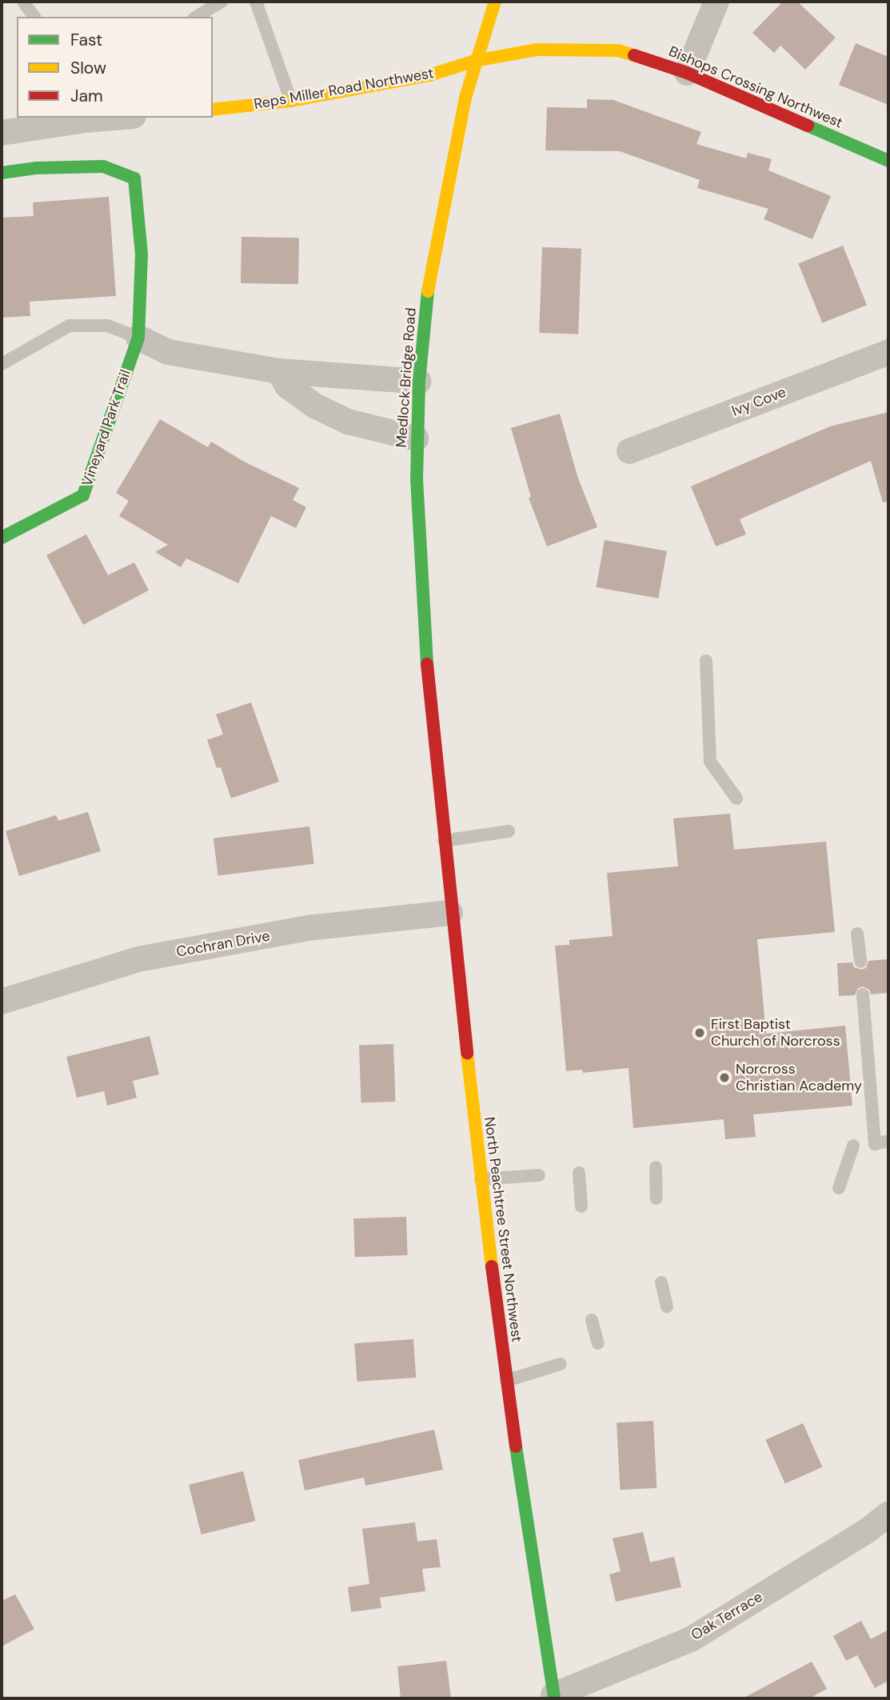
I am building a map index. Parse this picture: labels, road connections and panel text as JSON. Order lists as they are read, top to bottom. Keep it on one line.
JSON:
{"streets":{"street":["Bishops Crossing Northwest","Reps Miller Road Northwest","Medlock Bridge Road","Ivy Cove","Vineyard Park Trail","Cochran Drive","North Peachtree Street Northwest","Oak Terrace"]},"crossings":[["Bishops Crossing Northwest","Reps Miller Road Northwest"],["Bishops Crossing Northwest","Medlock Bridge Road"],["Reps Miller Road Northwest","Medlock Bridge Road"],["Medlock Bridge Road","North Peachtree Street Northwest"],["Cochran Drive","North Peachtree Street Northwest"],["North Peachtree Street Northwest","Oak Terrace"]],"places":["First Baptist Church of Norcross","Norcross Christian Academy"],"legend":["Fast","Slow","Jam"]}
